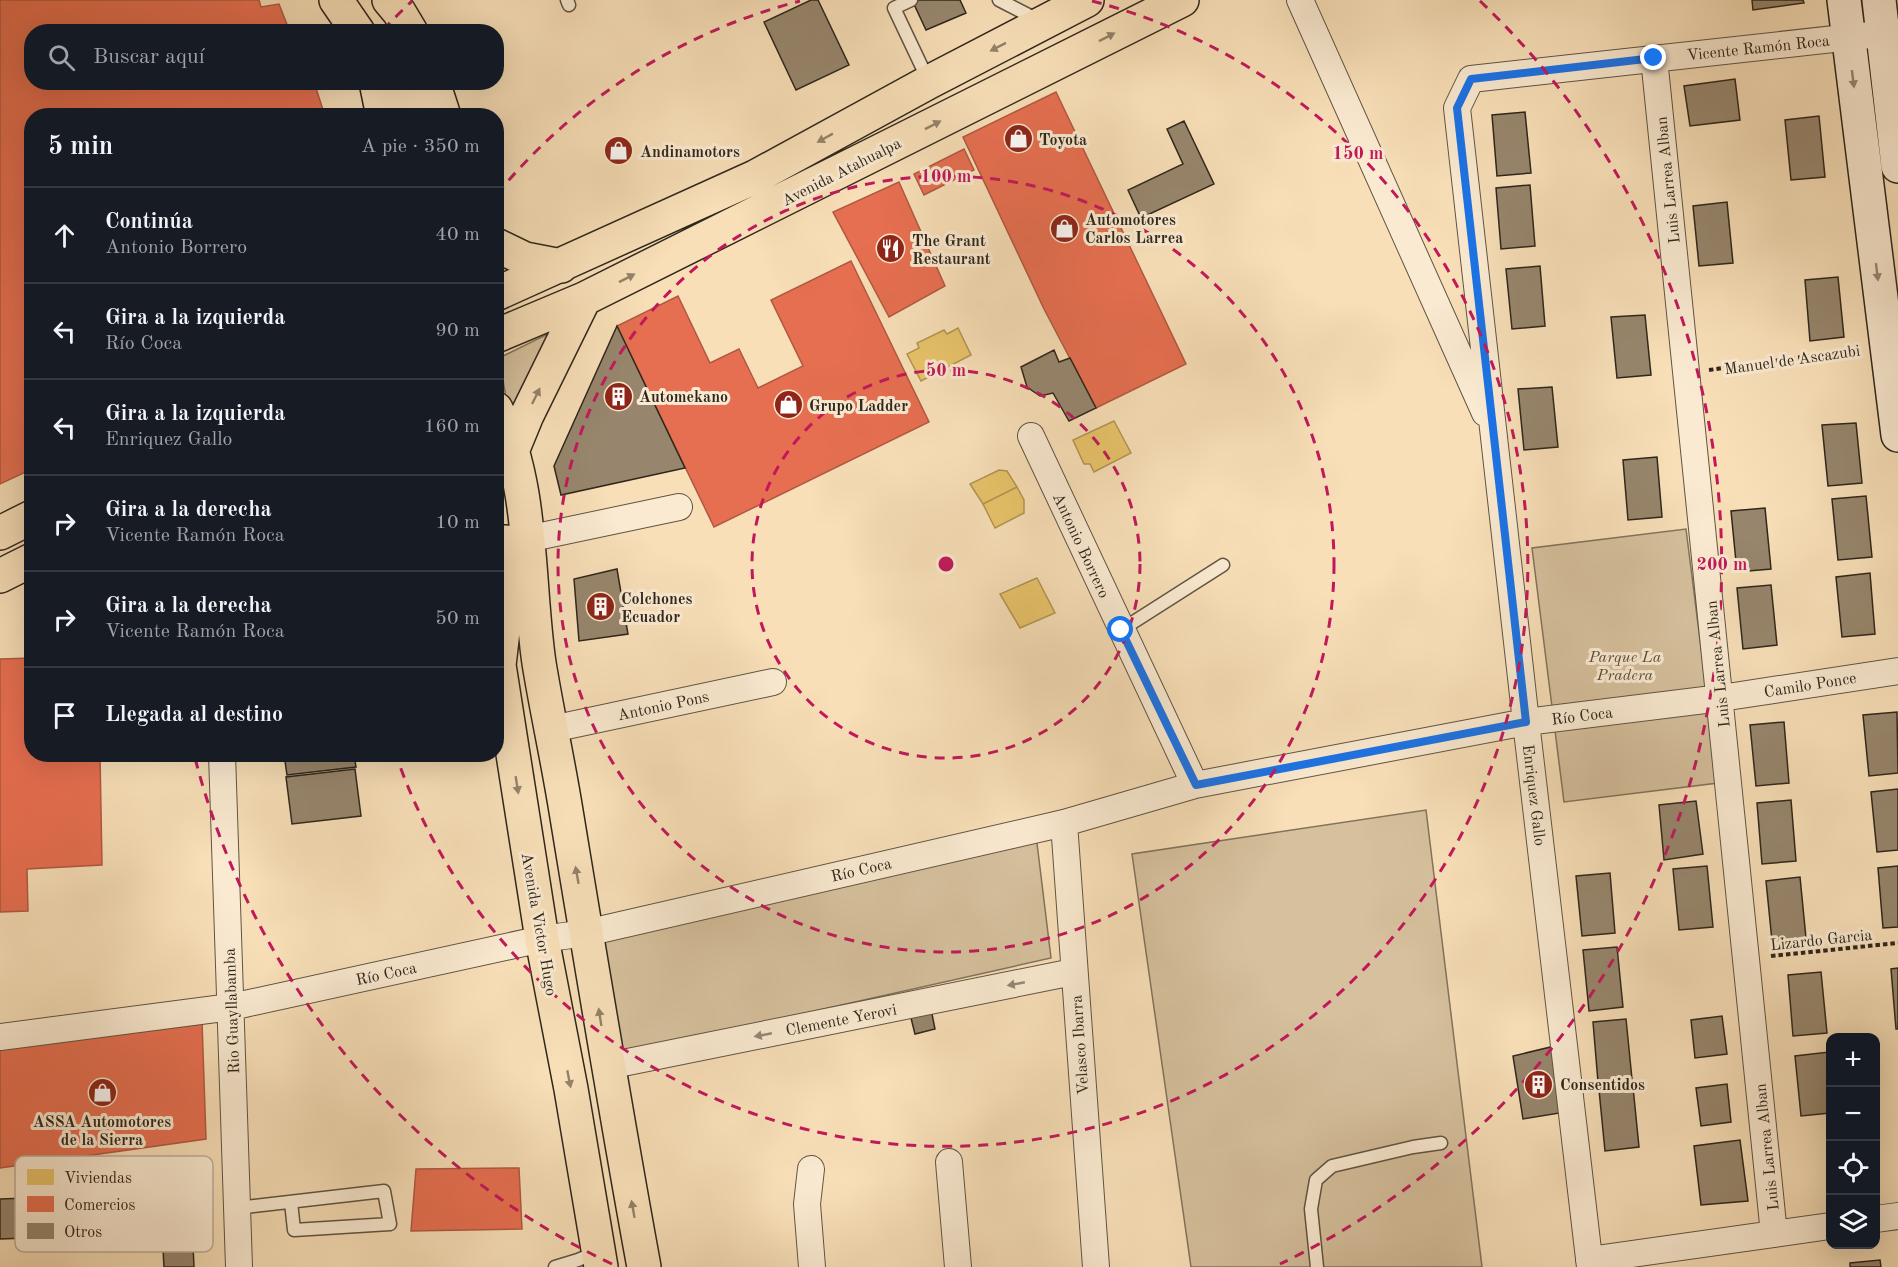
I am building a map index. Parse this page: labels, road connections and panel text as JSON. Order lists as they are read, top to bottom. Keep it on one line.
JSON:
{"streets":{"main road":["Avenida Atahualpa","Avenida Victor Hugo"],"street":["Vicente Ramón Roca","Luis Larrea Alban","Antonio Borrero","Camilo Ponce","Antonio Pons","Río Coca","Enriquez Gallo","Rio Guayllabamba","Clemente Yerovi","Velasco Ibarra"],"path":["Manuel de Ascazubi","Lizardo Garcia"]},"crossings":[["Vicente Ramón Roca","Luis Larrea Alban"],["Vicente Ramón Roca","Enriquez Gallo"],["Luis Larrea Alban","Manuel de Ascazubi"],["Luis Larrea Alban","Camilo Ponce"],["Luis Larrea Alban","Río Coca"],["Luis Larrea Alban","Lizardo Garcia"],["Antonio Borrero","Río Coca"],["Camilo Ponce","Río Coca"],["Antonio Pons","Avenida Victor Hugo"],["Río Coca","Enriquez Gallo"],["Río Coca","Avenida Victor Hugo"],["Río Coca","Rio Guayllabamba"],["Río Coca","Velasco Ibarra"],["Avenida Victor Hugo","Clemente Yerovi"],["Clemente Yerovi","Velasco Ibarra"]],"one_way":["Clemente Yerovi"],"parks":["Parque La Pradera"],"places":{"shop":["Toyota","Andinamotors","Automotores Carlos Larrea","Grupo Ladder","ASSA Automotores de la Sierra"],"restaurant":["The Grant Restaurant"],"building":["Automekano","Colchones Ecuador","Consentidos"]},"legend":["Viviendas","Comercios","Otros"],"page":{"search":"Buscar aquí","heading":["5 min","A pie · 350 m"],"list":[["Continúa","Antonio Borrero","40 m"],["Gira a la izquierda","Río Coca","90 m"],["Gira a la izquierda","Enriquez Gallo","160 m"],["Gira a la derecha","Vicente Ramón Roca","10 m"],["Gira a la derecha","Vicente Ramón Roca","50 m"],"Llegada al destino"],"map_buttons":["+","−"]},"rings":["150 m","100 m","50 m","200 m"]}
